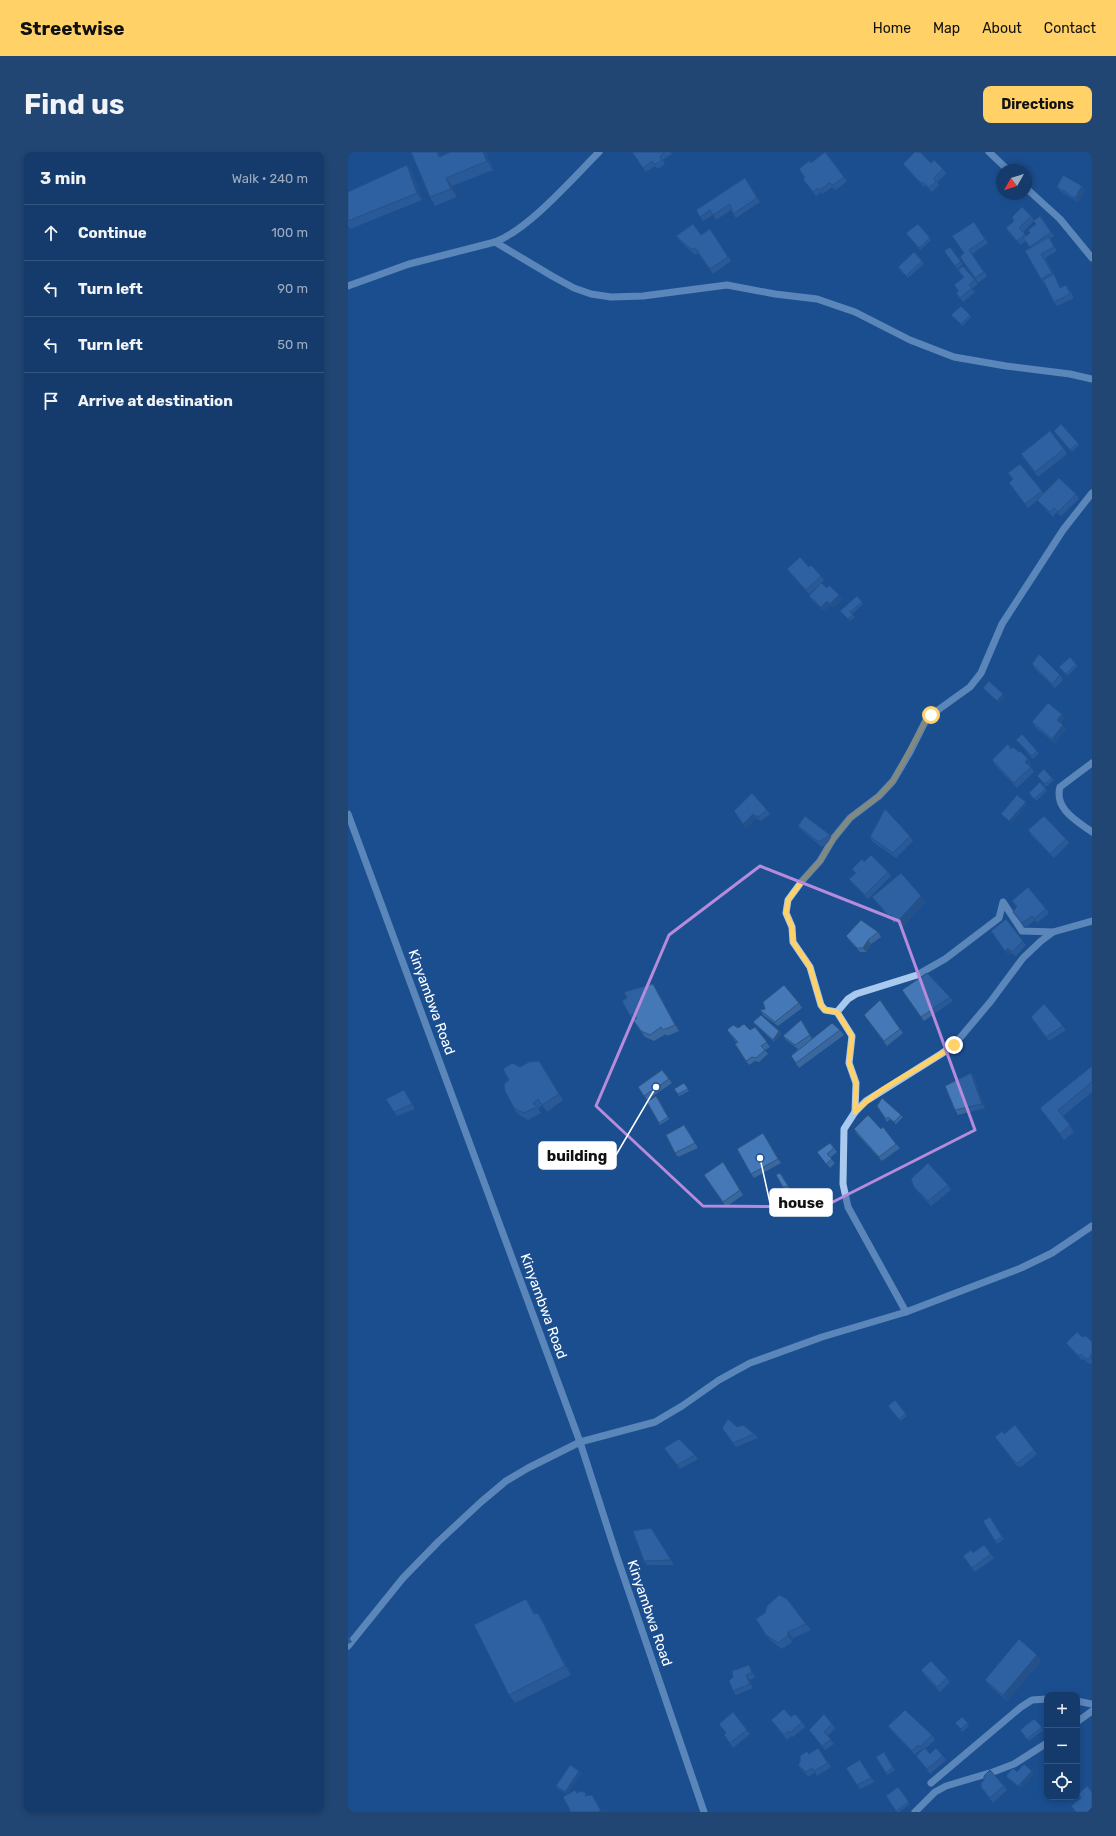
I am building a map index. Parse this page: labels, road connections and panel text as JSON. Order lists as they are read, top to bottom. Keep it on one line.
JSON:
{"streets":{"street":["Kinyambwa Road"]},"places":["building","house"],"north":"bottom left","page":{"header":"Streetwise","nav":["Home","Map","About","Contact"],"buttons":"Directions","title":"Find us","heading":["3 min","Walk · 240 m"],"list":[["Continue","100 m"],["Turn left","90 m"],["Turn left","50 m"],"Arrive at destination"],"map_buttons":["+","−"]}}
